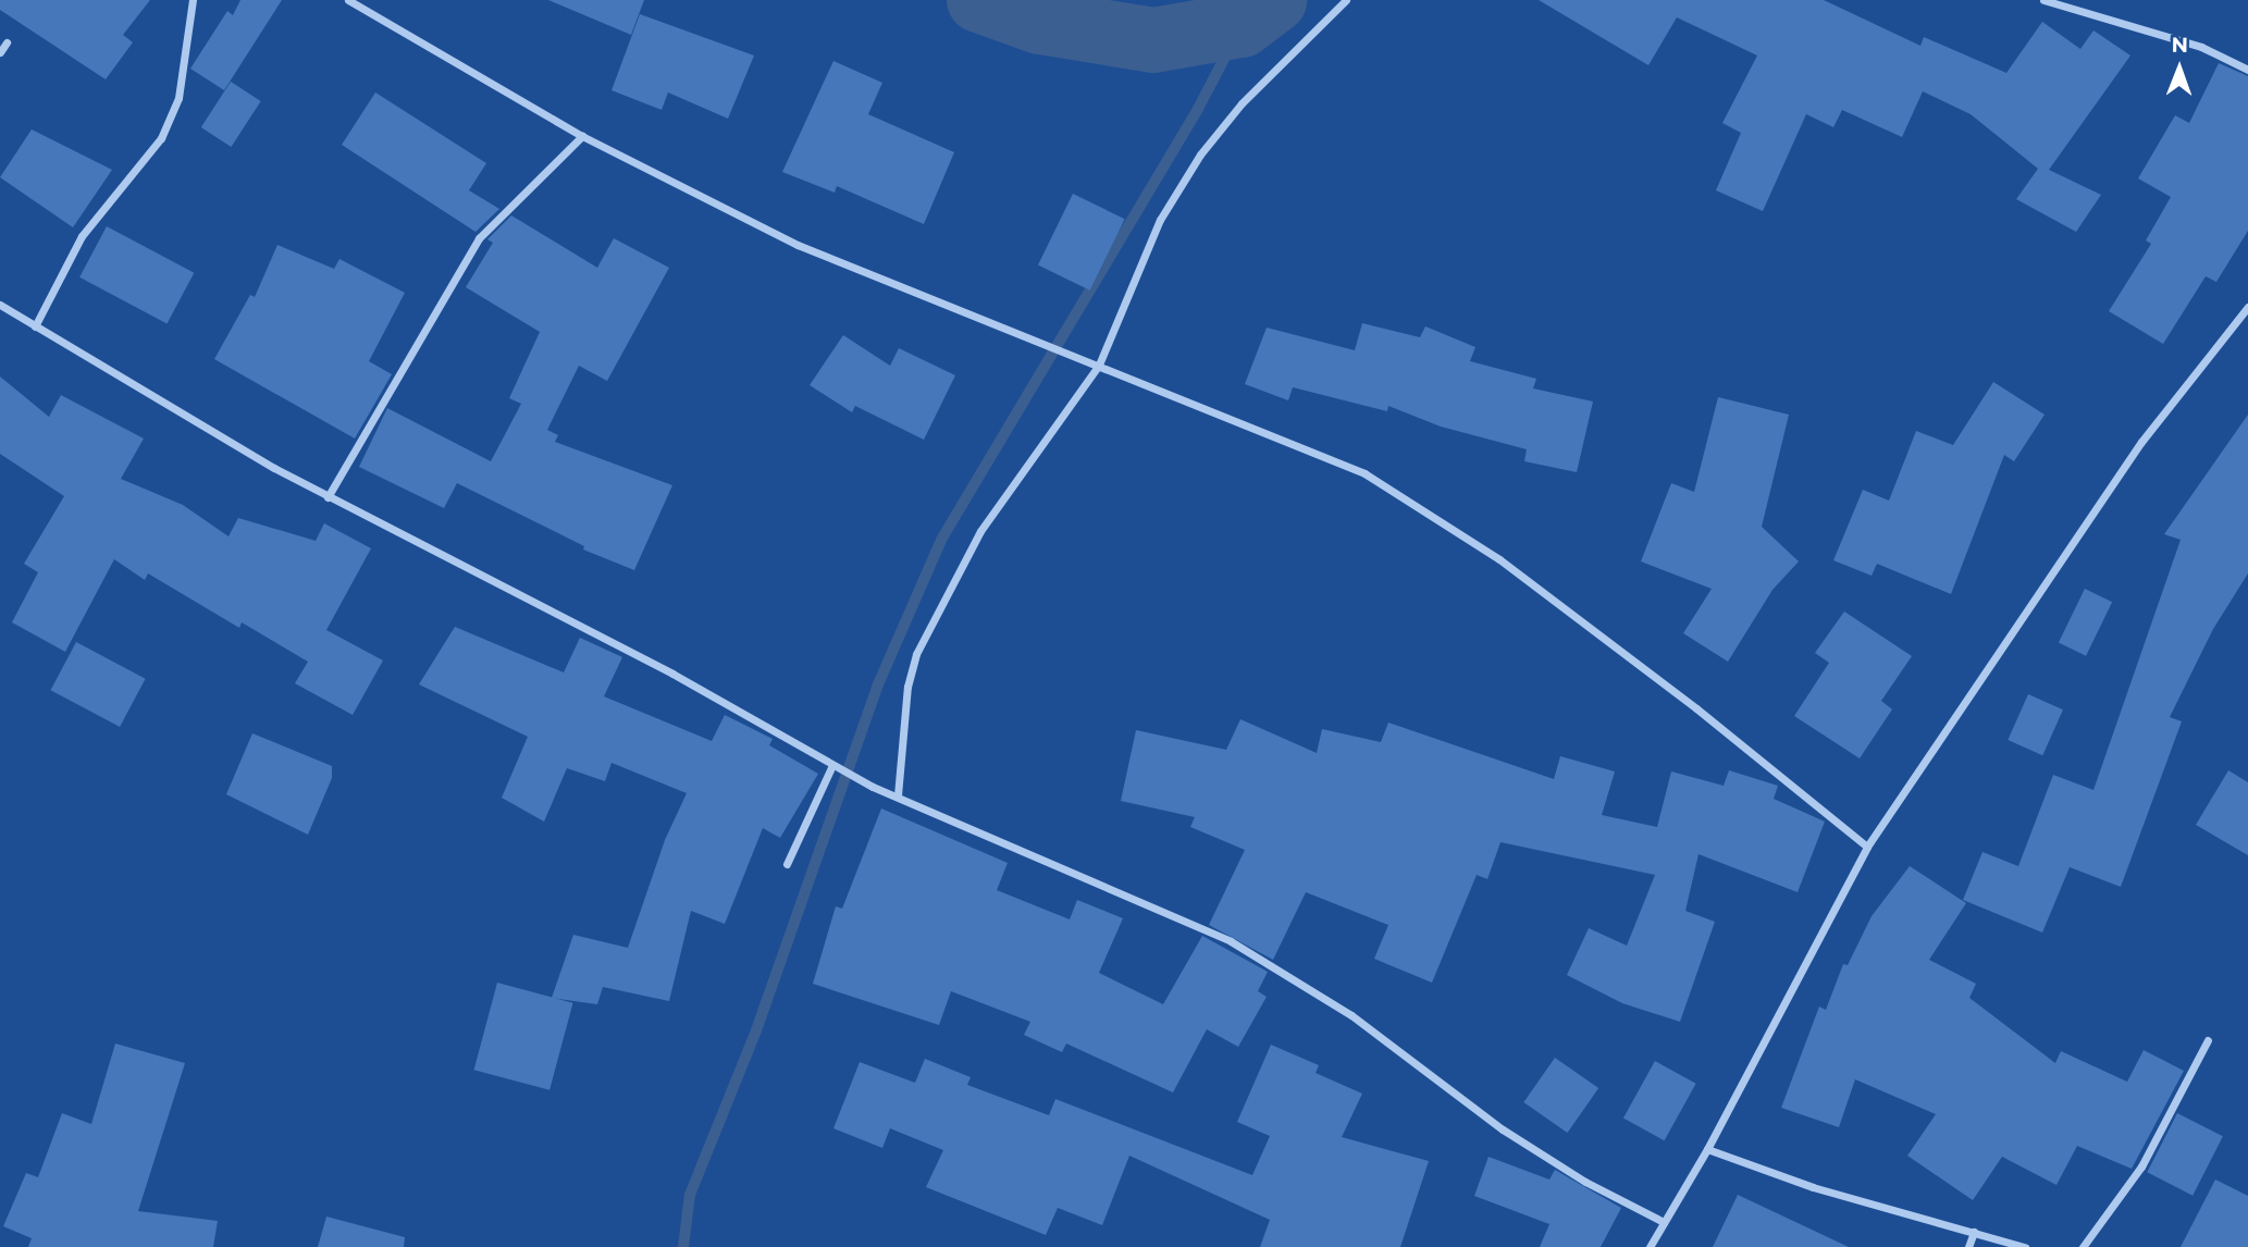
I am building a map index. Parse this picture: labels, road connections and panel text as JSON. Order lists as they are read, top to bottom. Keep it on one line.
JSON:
{"north":"top"}
